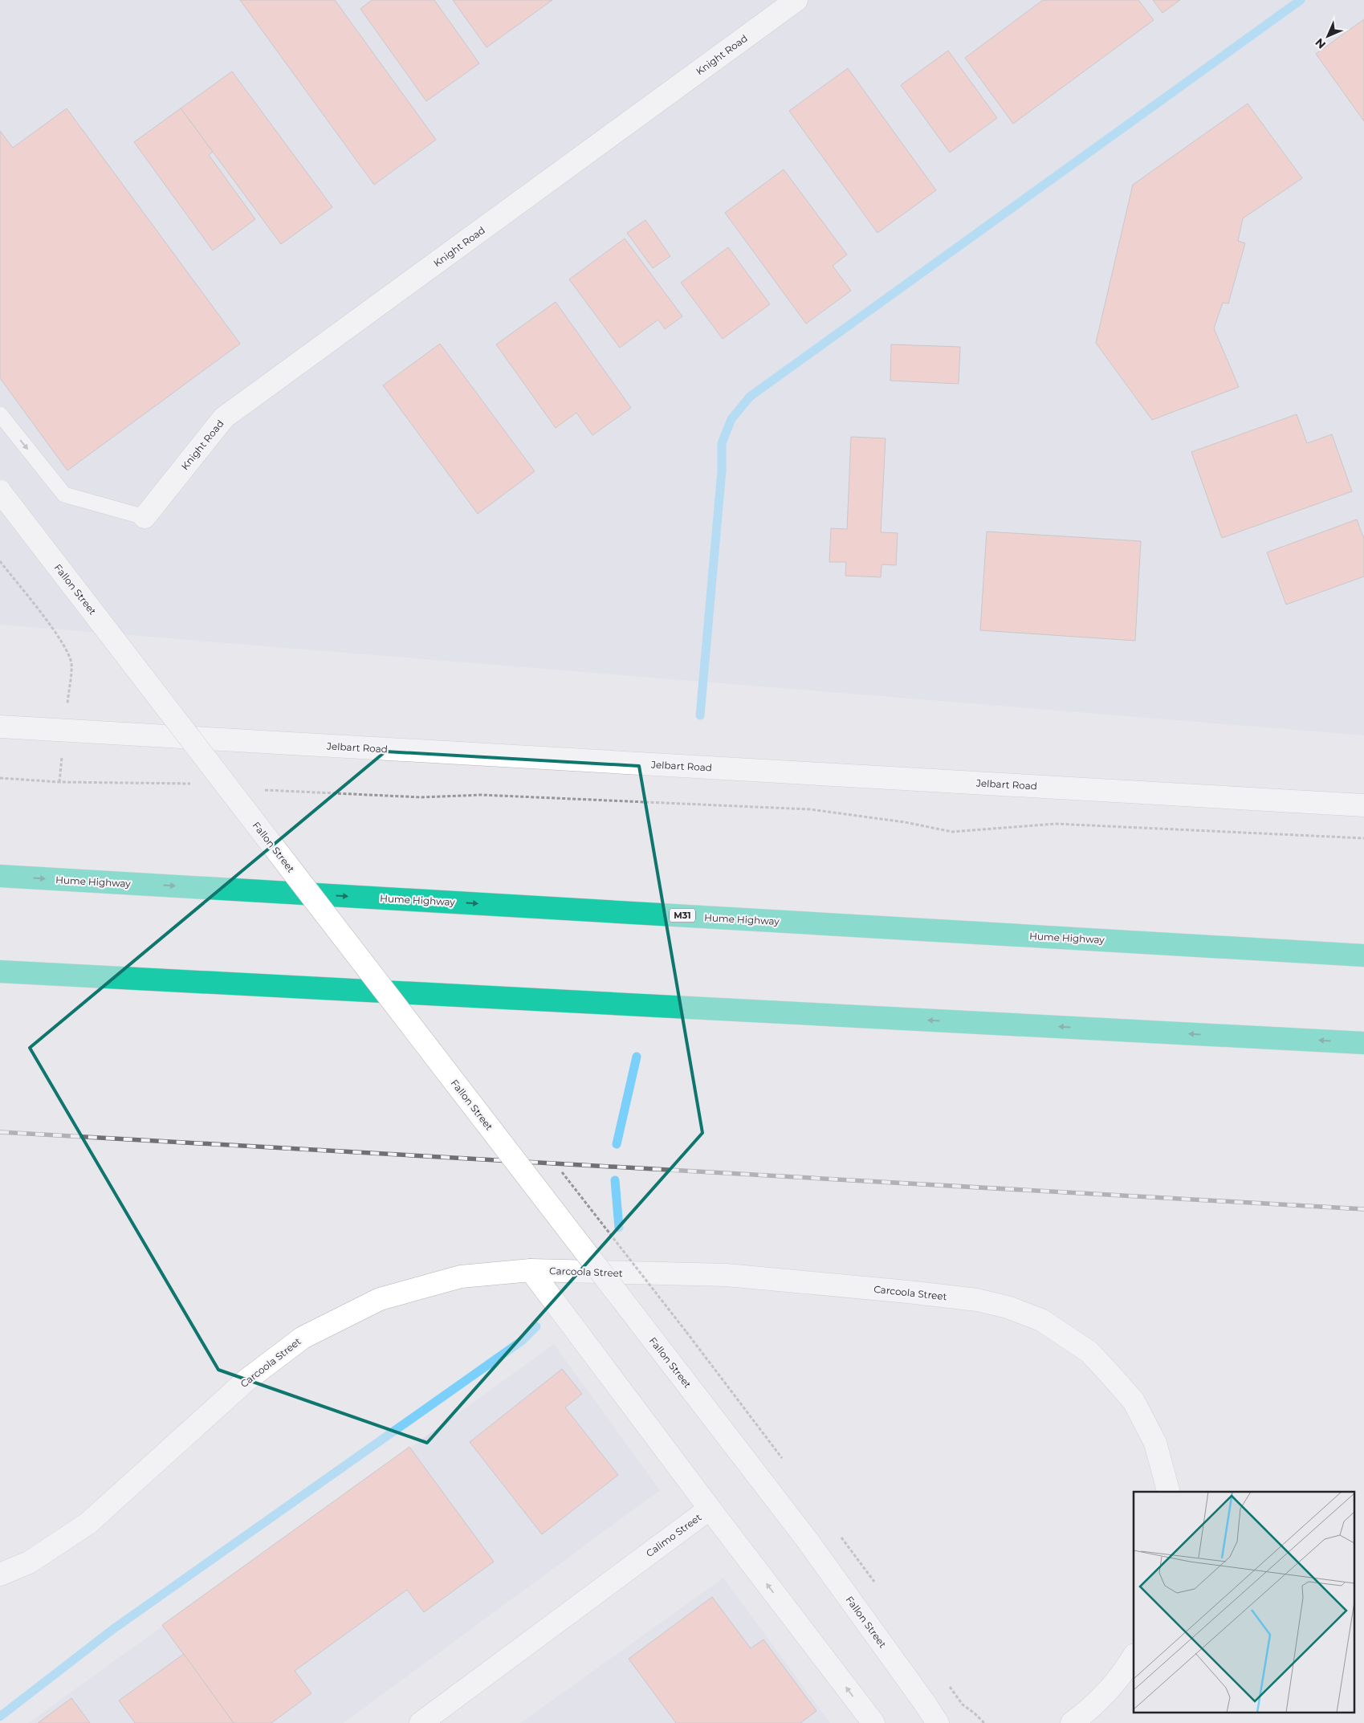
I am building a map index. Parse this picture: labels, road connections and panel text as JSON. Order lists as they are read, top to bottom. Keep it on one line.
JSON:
{"streets":{"highway":["Hume Highway","M31"],"street":["Knight Road","Fallon Street","Jelbart Road","Carcoola Street","Calimo Street"]},"one_way":["Calimo Street"],"north":"bottom left"}
